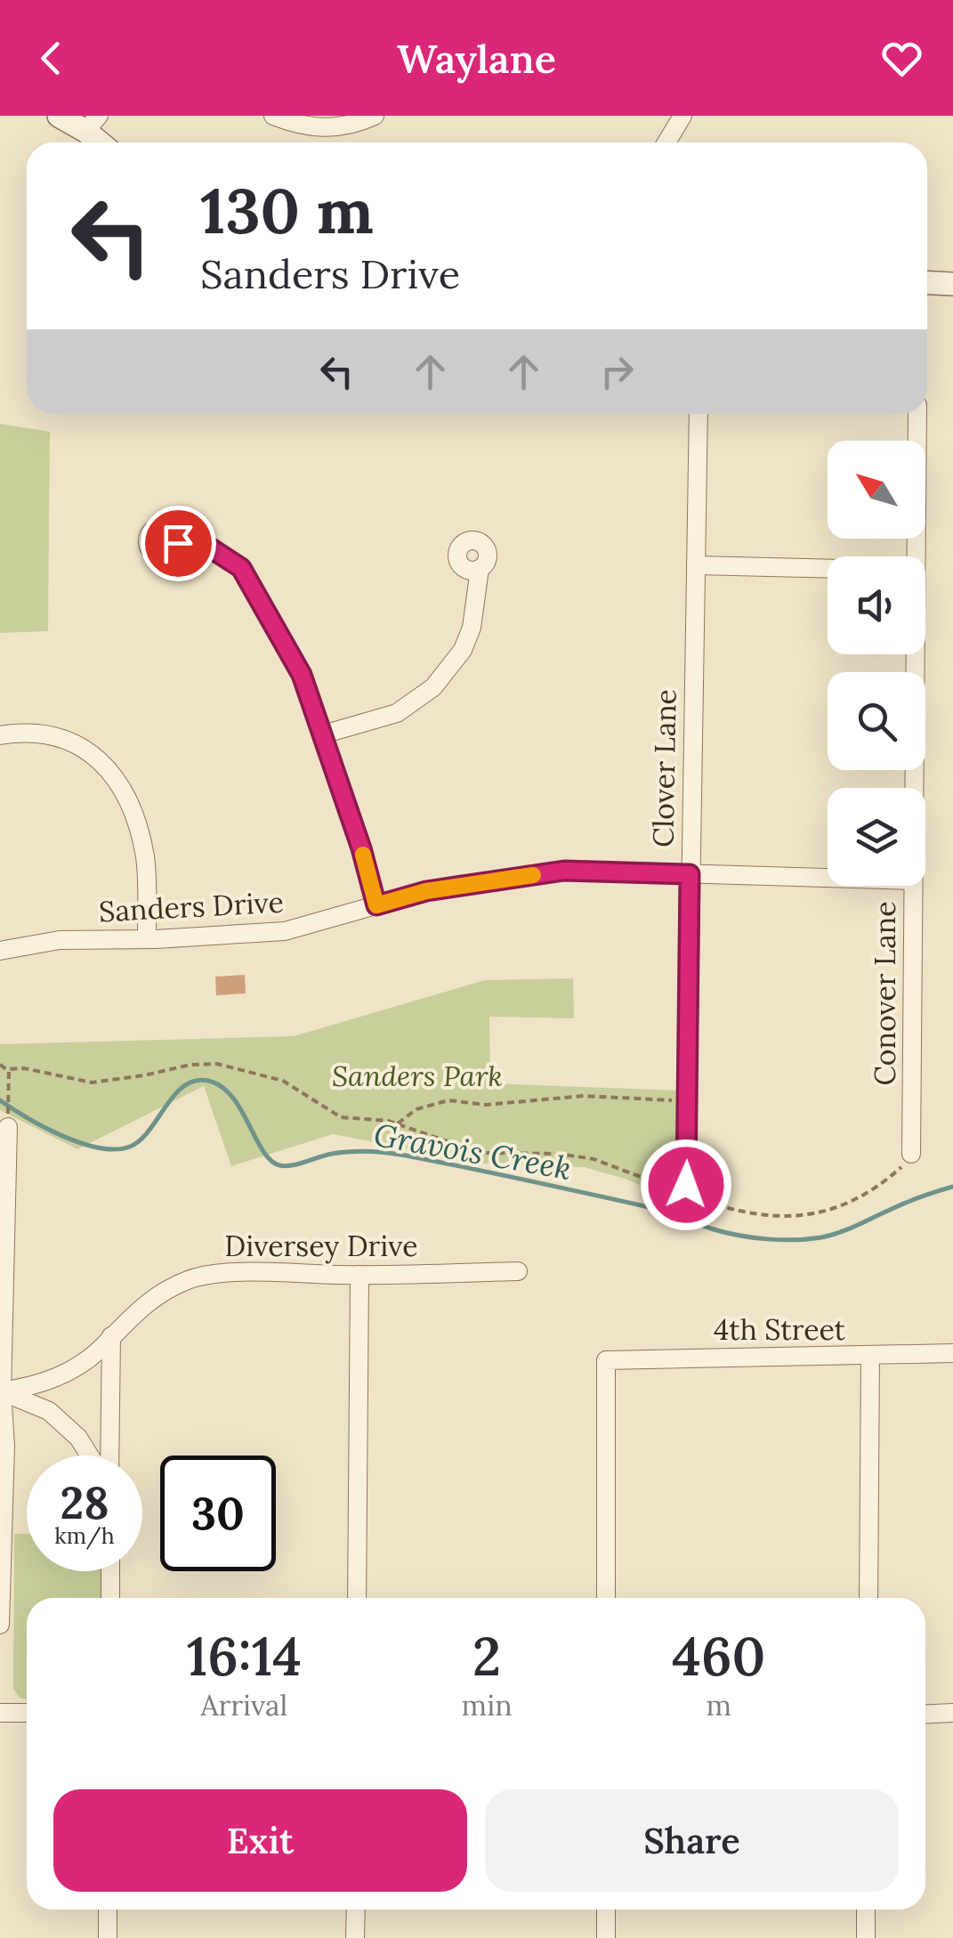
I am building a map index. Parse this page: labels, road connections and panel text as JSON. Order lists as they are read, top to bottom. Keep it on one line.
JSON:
{"streets":{"street":["Clover Lane","Sanders Drive","Conover Lane","Diversey Drive","4th Street"]},"crossings":[["Clover Lane","Sanders Drive"]],"water":["Gravois Creek"],"parks":["Sanders Park"],"north":"top left","page":{"header":"Waylane","turn":["130 m","Sanders Drive"],"speed":"28 km/h","limit":"30","eta":["16:14","Arrival","2","min","460","m"],"buttons":["Exit","Share"]}}
